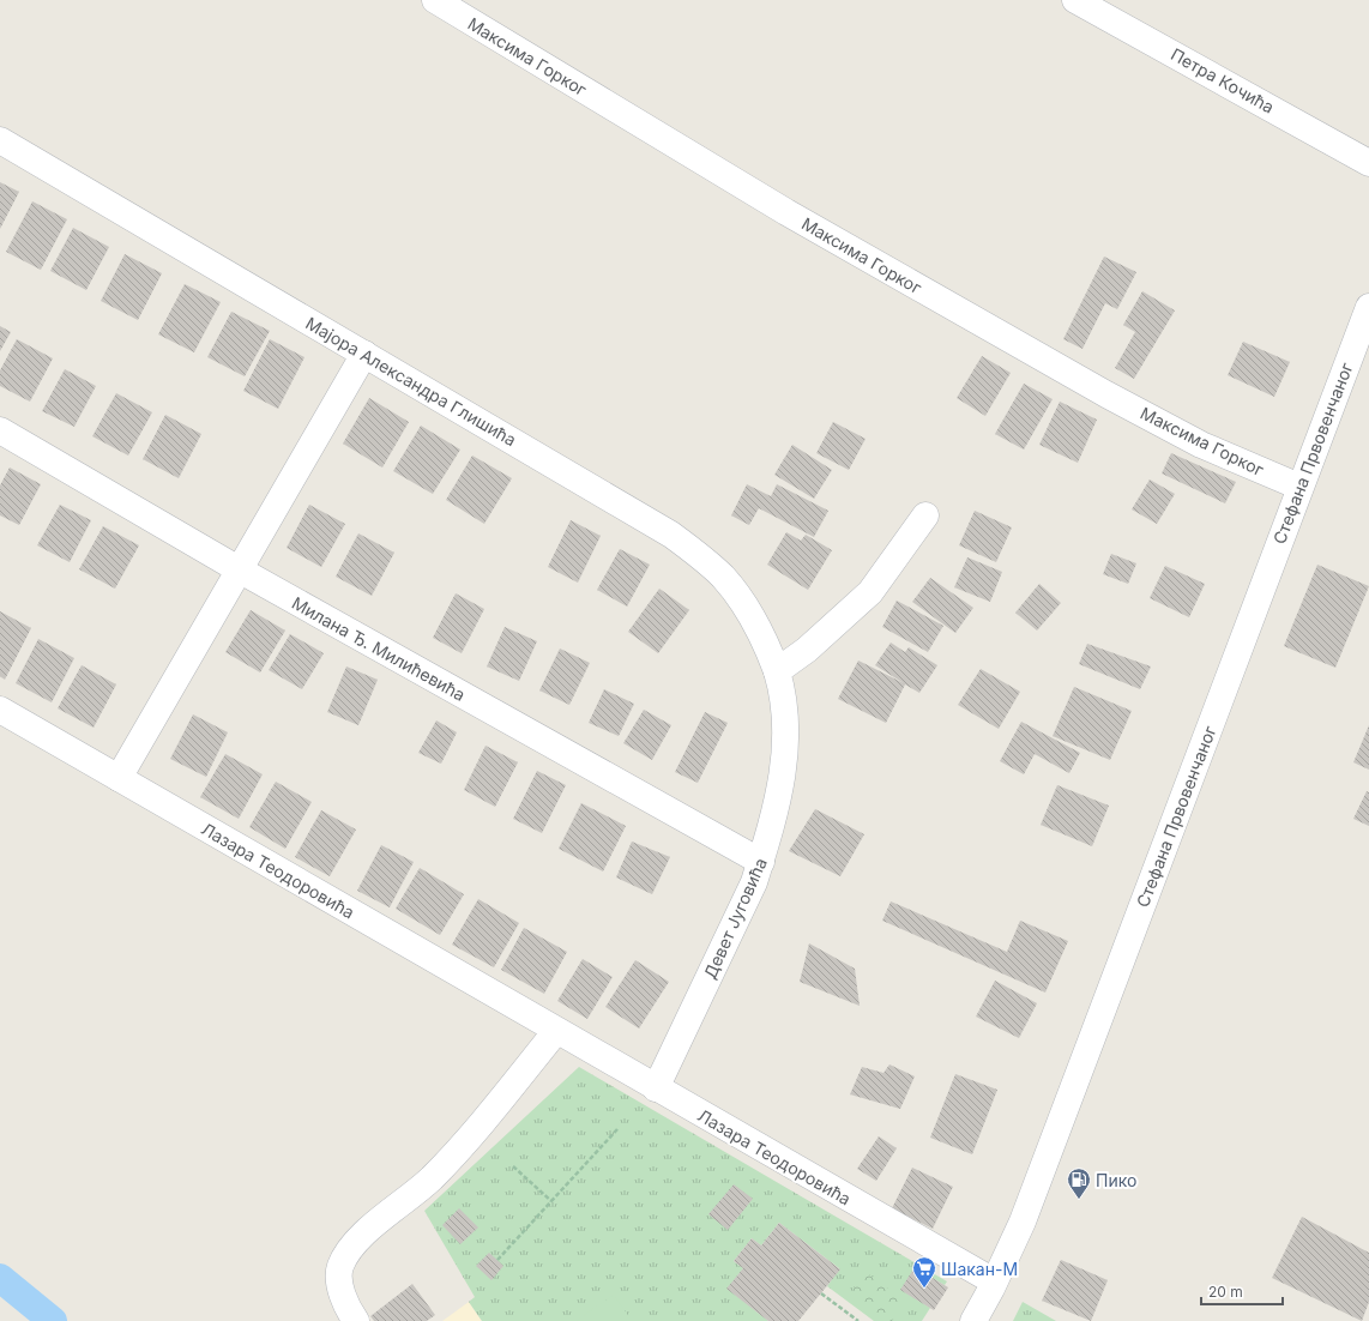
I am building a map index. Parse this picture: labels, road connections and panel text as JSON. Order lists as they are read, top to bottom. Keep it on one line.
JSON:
{"streets":{"street":["Максима Горког","Петра Кочића","Мајора Александра Глишића","Стефана Првовенчаног","Милана Ђ. Милићевића","Лазара Теодоровића","Девет Југовића"]},"crossings":[["Максима Горког","Стефана Првовенчаног"],["Мајора Александра Глишића","Девет Југовића"],["Стефана Првовенчаног","Лазара Теодоровића"],["Милана Ђ. Милићевића","Девет Југовића"],["Лазара Теодоровића","Девет Југовића"]],"places":{"fuel station":["Пико"],"supermarket":["Шакан-М"]},"scale_bar":"20 m"}
